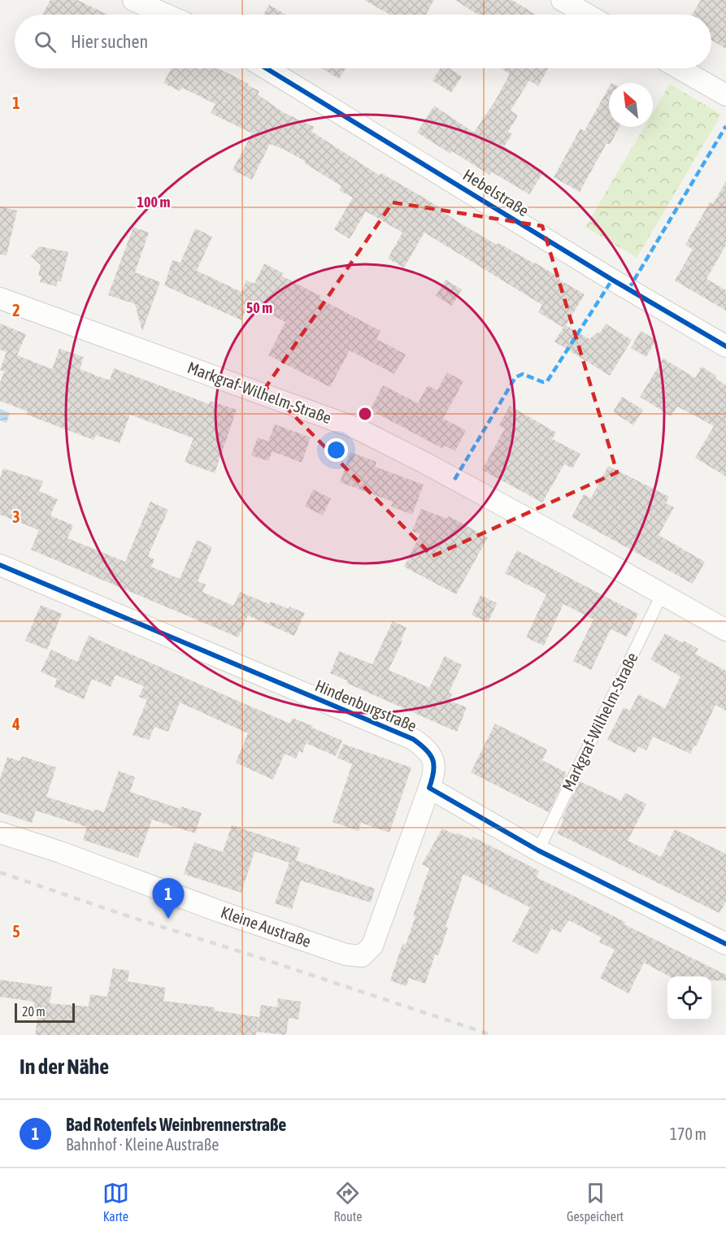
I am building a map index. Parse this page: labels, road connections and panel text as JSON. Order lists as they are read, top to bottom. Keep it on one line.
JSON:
{"streets":{"street":["Hebelstraße","Markgraf-Wilhelm-Straße","Hindenburgstraße","Kleine Austraße"]},"crossings":[["Hindenburgstraße","Kleine Austraße"]],"scale_bar":"20 m","north":"top left","page":{"search":"Hier suchen","pins":"1","scale":"20 m","heading":"In der Nähe","list":[{"mark":"1","name":"Bad Rotenfels Weinbrennerstraße","note":"Bahnhof · Kleine Austraße","value":"170 m"}],"nav":["Karte","Route","Gespeichert"]},"grid":{"rows":["1","2","3","4","5"]},"rings":["100 m","50 m"]}
